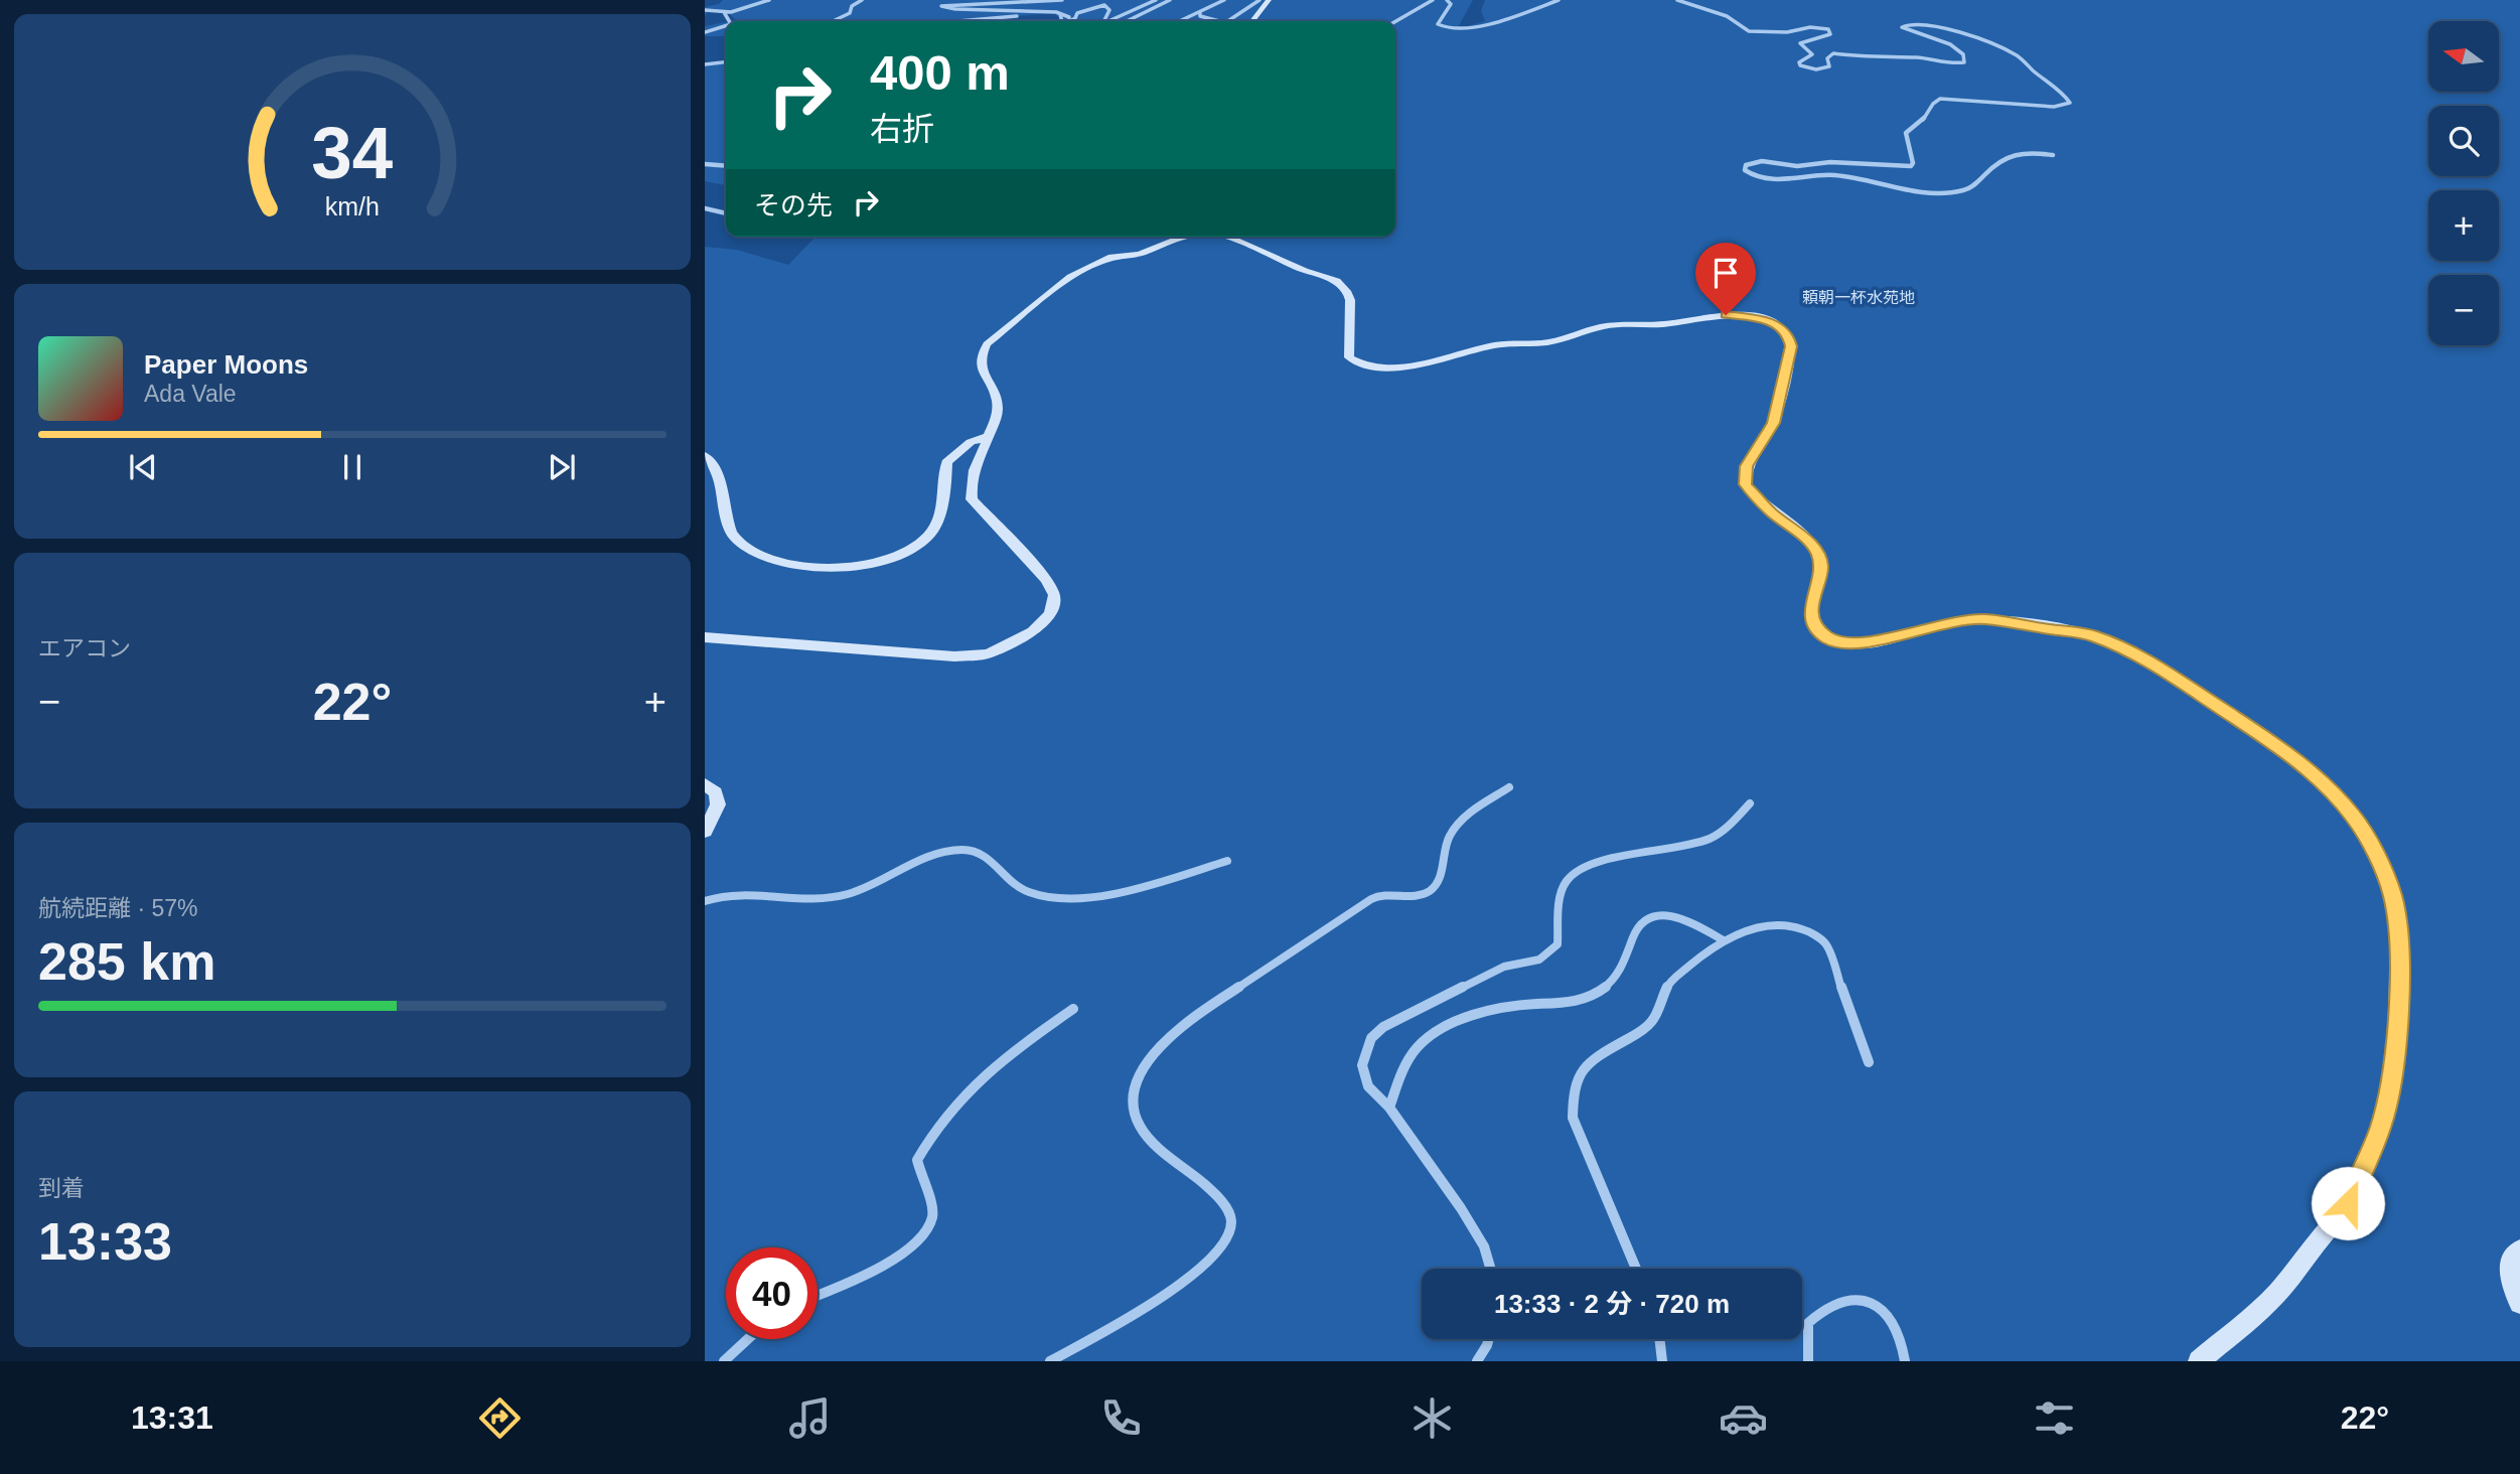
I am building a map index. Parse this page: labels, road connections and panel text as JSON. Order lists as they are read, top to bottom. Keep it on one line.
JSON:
{"parks":["頼朝一杯水苑地"],"north":"left","page":{"map_buttons":["+","−"],"turn":["400 m","右折"],"then":"その先","song":["Paper Moons","Ada Vale"],"tile":["エアコン",["航続距離 · 57%","285 km"],["到着","13:33"]],"heat":["−","22°","+"],"limit":"40","trip":"13:33 · 2 分 · 720 m","tabs":["13:31","22°"],"gauge":["34","km/h"]}}
